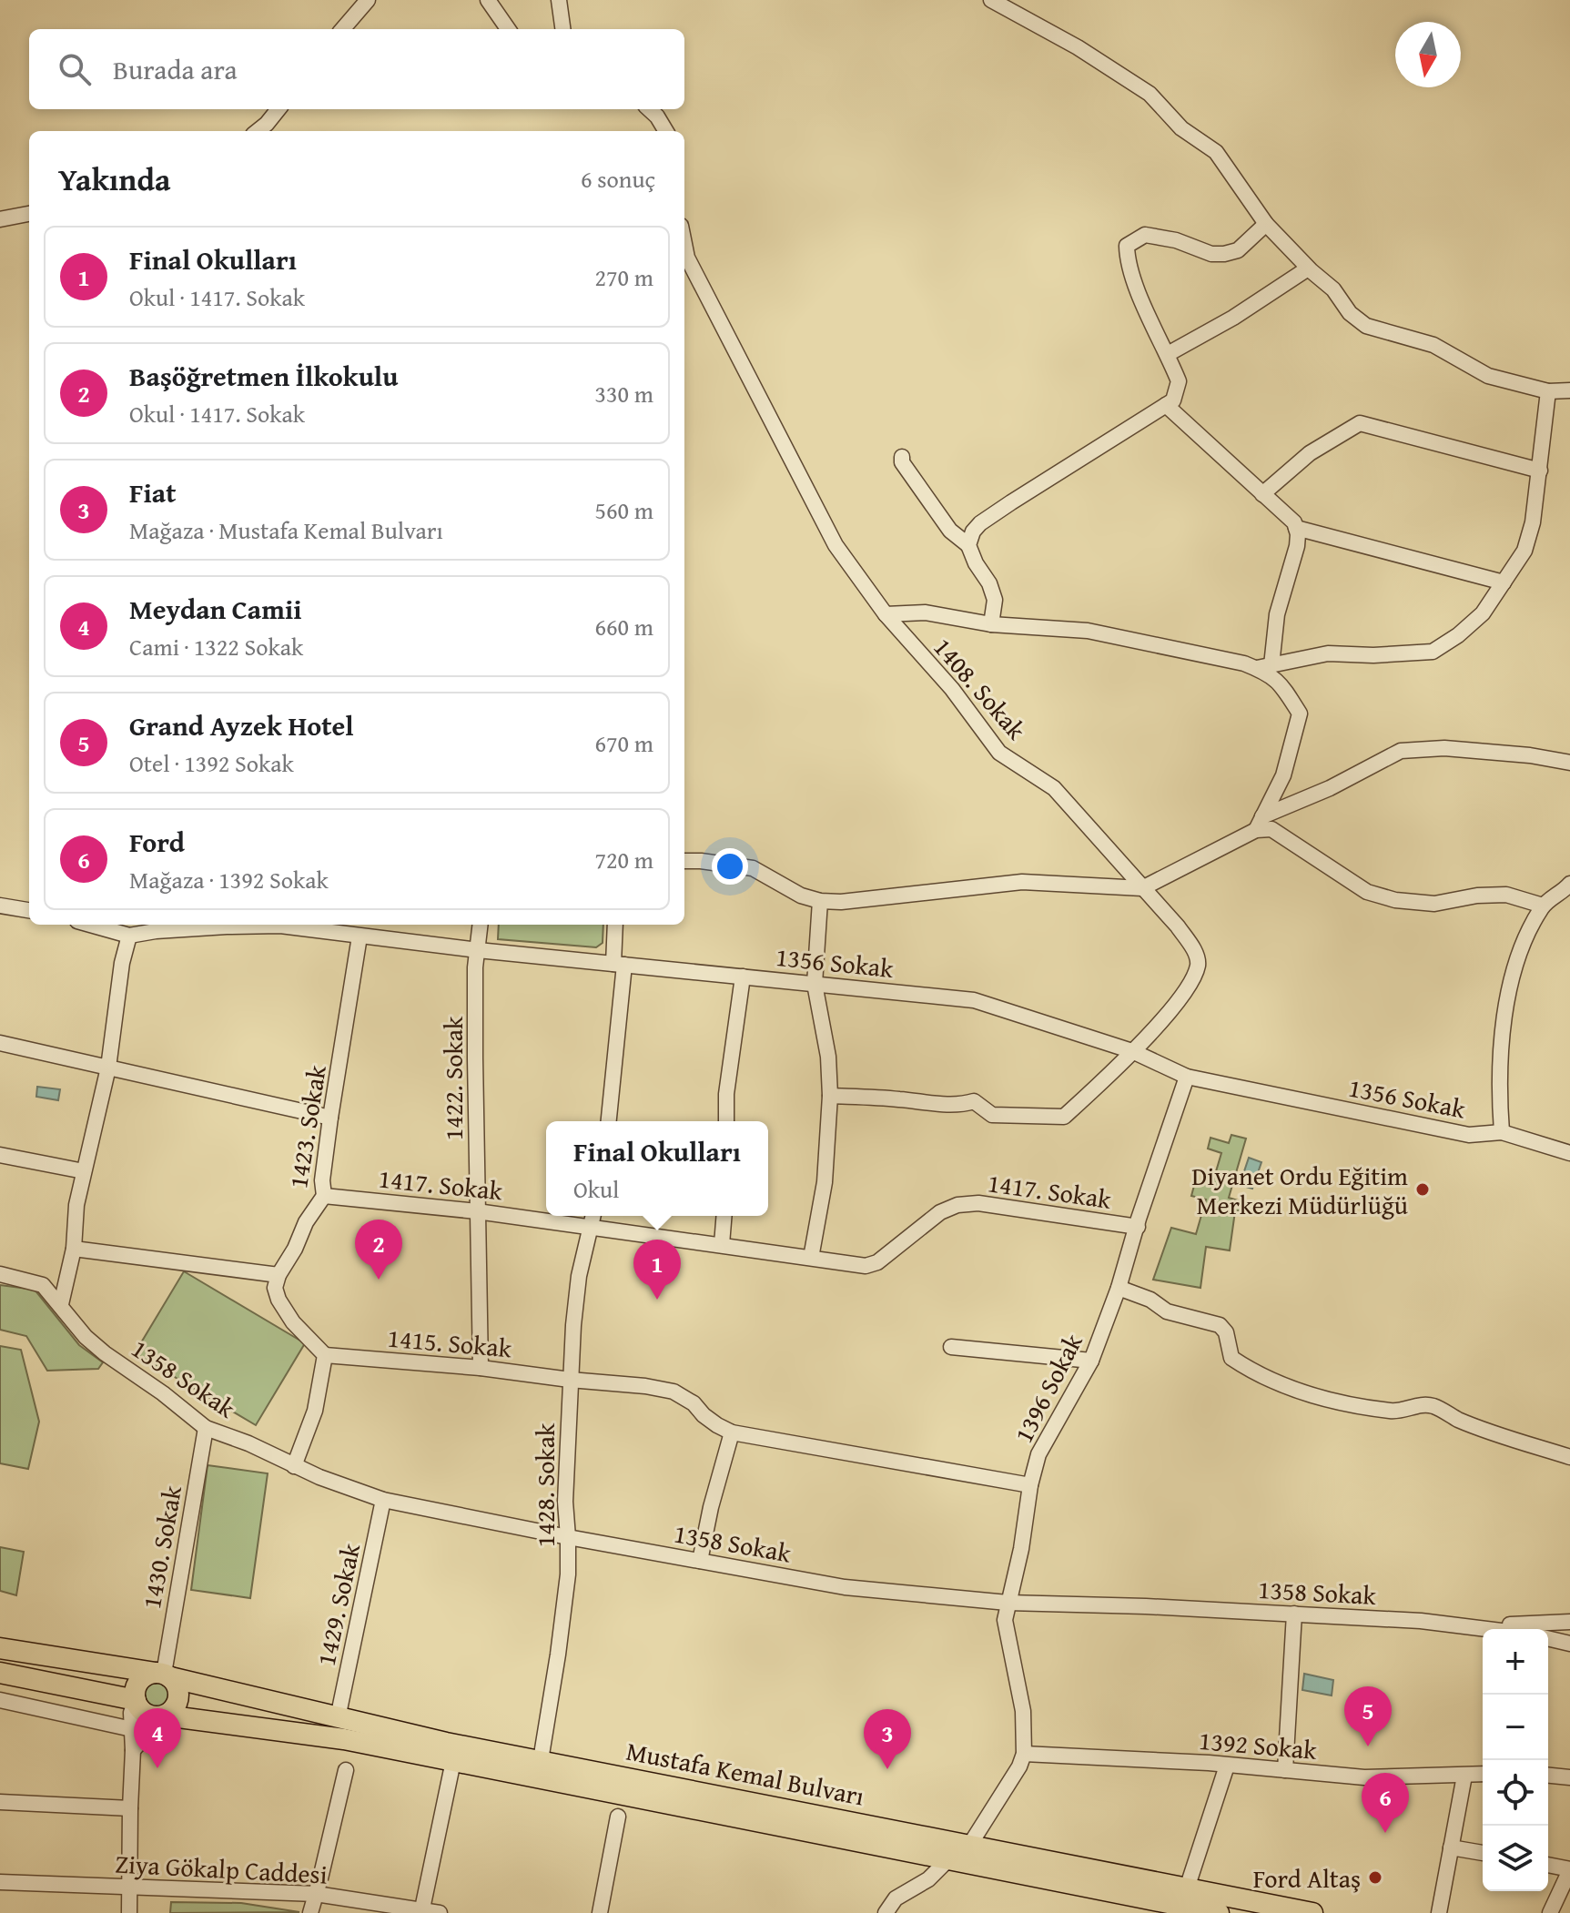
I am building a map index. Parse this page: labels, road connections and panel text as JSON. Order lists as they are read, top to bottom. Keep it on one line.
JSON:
{"streets":{"highway":["Mustafa Kemal Bulvarı"],"street":["1408. Sokak","1356 Sokak","1422. Sokak","1423. Sokak","1417. Sokak","1415. Sokak","1358 Sokak","1396 Sokak","1428. Sokak","1430. Sokak","1429. Sokak","1392 Sokak","Ziya Gökalp Caddesi"]},"crossings":[["1408. Sokak","1356 Sokak"],["1356 Sokak","1422. Sokak"],["1356 Sokak","1423. Sokak"],["1356 Sokak","1396 Sokak"],["1422. Sokak","1417. Sokak"],["1422. Sokak","1415. Sokak"],["1423. Sokak","1417. Sokak"],["1417. Sokak","1396 Sokak"],["1417. Sokak","1428. Sokak"],["1415. Sokak","1428. Sokak"],["1358 Sokak","1396 Sokak"],["1358 Sokak","1428. Sokak"],["1358 Sokak","1430. Sokak"],["1358 Sokak","1429. Sokak"],["1396 Sokak","1392 Sokak"],["1396 Sokak","Mustafa Kemal Bulvarı"],["1428. Sokak","Mustafa Kemal Bulvarı"],["1430. Sokak","Mustafa Kemal Bulvarı"],["1429. Sokak","Mustafa Kemal Bulvarı"]],"places":["Diyanet Ordu Eğitim Merkezi Müdürlüğü","Ford Altaş"],"north":"bottom","page":{"search":"Burada ara","heading":["Yakında","6 sonuç"],"list":[{"mark":"1","name":"Final Okulları","note":"Okul · 1417. Sokak","value":"270 m"},{"mark":"2","name":"Başöğretmen İlkokulu","note":"Okul · 1417. Sokak","value":"330 m"},{"mark":"3","name":"Fiat","note":"Mağaza · Mustafa Kemal Bulvarı","value":"560 m"},{"mark":"4","name":"Meydan Camii","note":"Cami · 1322 Sokak","value":"660 m"},{"mark":"5","name":"Grand Ayzek Hotel","note":"Otel · 1392 Sokak","value":"670 m"},{"mark":"6","name":"Ford","note":"Mağaza · 1392 Sokak","value":"720 m"}],"popup":["Final Okulları","Okul"],"pins":["2","1","5","4","3","6"],"map_buttons":["+","−"]}}
